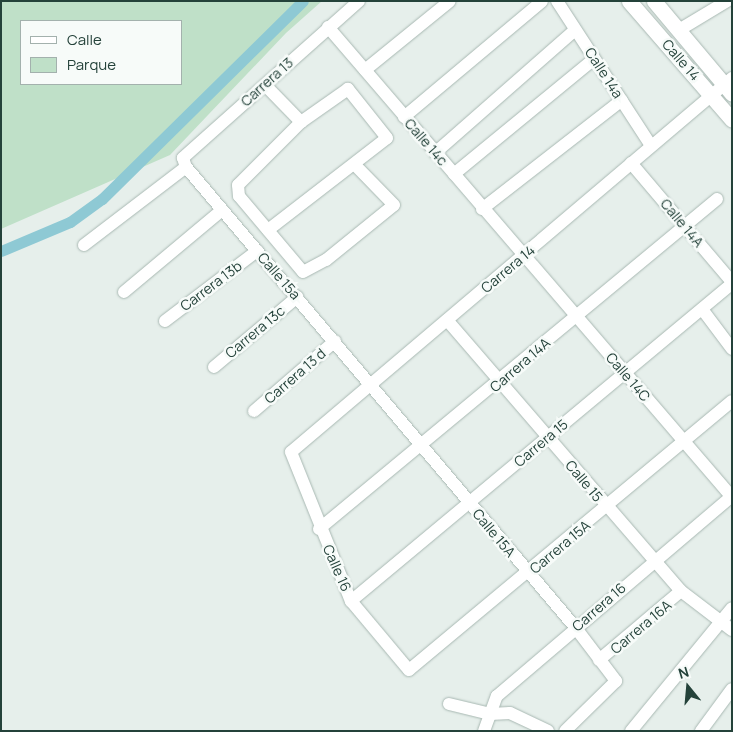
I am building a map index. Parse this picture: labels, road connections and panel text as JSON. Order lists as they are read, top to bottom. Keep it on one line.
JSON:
{"streets":{"main road":["Calle 14"],"street":["Calle 14a","Carrera 13","Calle 14c","Calle 14A","Carrera 14","Calle 15a","Carrera 13b","Carrera 13c","Carrera 14A","Carrera 13 d","Calle 14C","Carrera 15","Calle 15","Calle 15A","Carrera 15A","Calle 16","Carrera 16","Carrera 16A"]},"crossings":[["Calle 14","Carrera 14"],["Calle 14a","Carrera 14"],["Carrera 13","Calle 14c"],["Carrera 13","Calle 15a"],["Calle 14c","Carrera 14"],["Calle 14c","Calle 14C"],["Calle 14A","Carrera 14"],["Calle 14A","Carrera 14A"],["Calle 14A","Carrera 15"],["Carrera 14","Calle 15a"],["Carrera 14","Calle 14C"],["Carrera 14","Calle 15"],["Carrera 14","Calle 15A"],["Carrera 14","Calle 16"],["Calle 15a","Carrera 13b"],["Calle 15a","Carrera 13c"],["Calle 15a","Carrera 13 d"],["Calle 15a","Calle 15A"],["Carrera 14A","Calle 14C"],["Carrera 14A","Calle 15"],["Carrera 14A","Calle 15A"],["Carrera 14A","Calle 16"],["Calle 14C","Carrera 15"],["Calle 14C","Carrera 15A"],["Calle 14C","Carrera 16"],["Carrera 15","Calle 15"],["Carrera 15","Calle 15A"],["Carrera 15","Calle 16"],["Calle 15","Carrera 15A"],["Calle 15","Carrera 16"],["Calle 15","Carrera 16A"],["Calle 15A","Carrera 15A"],["Calle 15A","Carrera 16"],["Calle 15A","Carrera 16A"],["Carrera 15A","Calle 16"]],"legend":["Calle","Parque"],"north":"top"}
